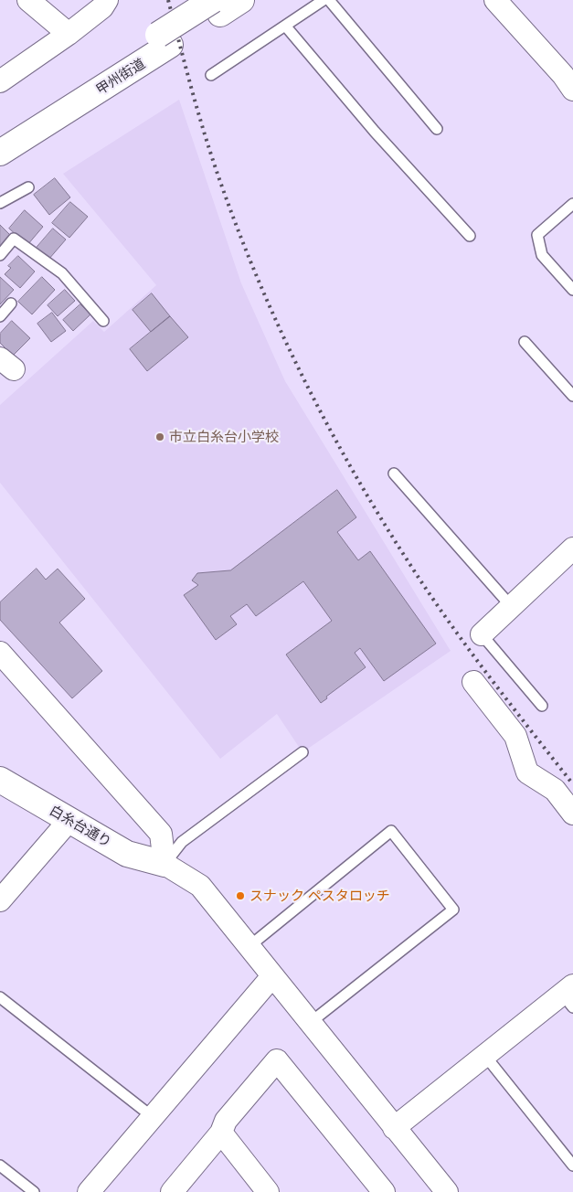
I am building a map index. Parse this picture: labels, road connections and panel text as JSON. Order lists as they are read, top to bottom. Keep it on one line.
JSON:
{"streets":{"main road":["甲州街道","白糸台通り"]},"places":["市立白糸台小学校","スナック ペスタロッチ"]}
